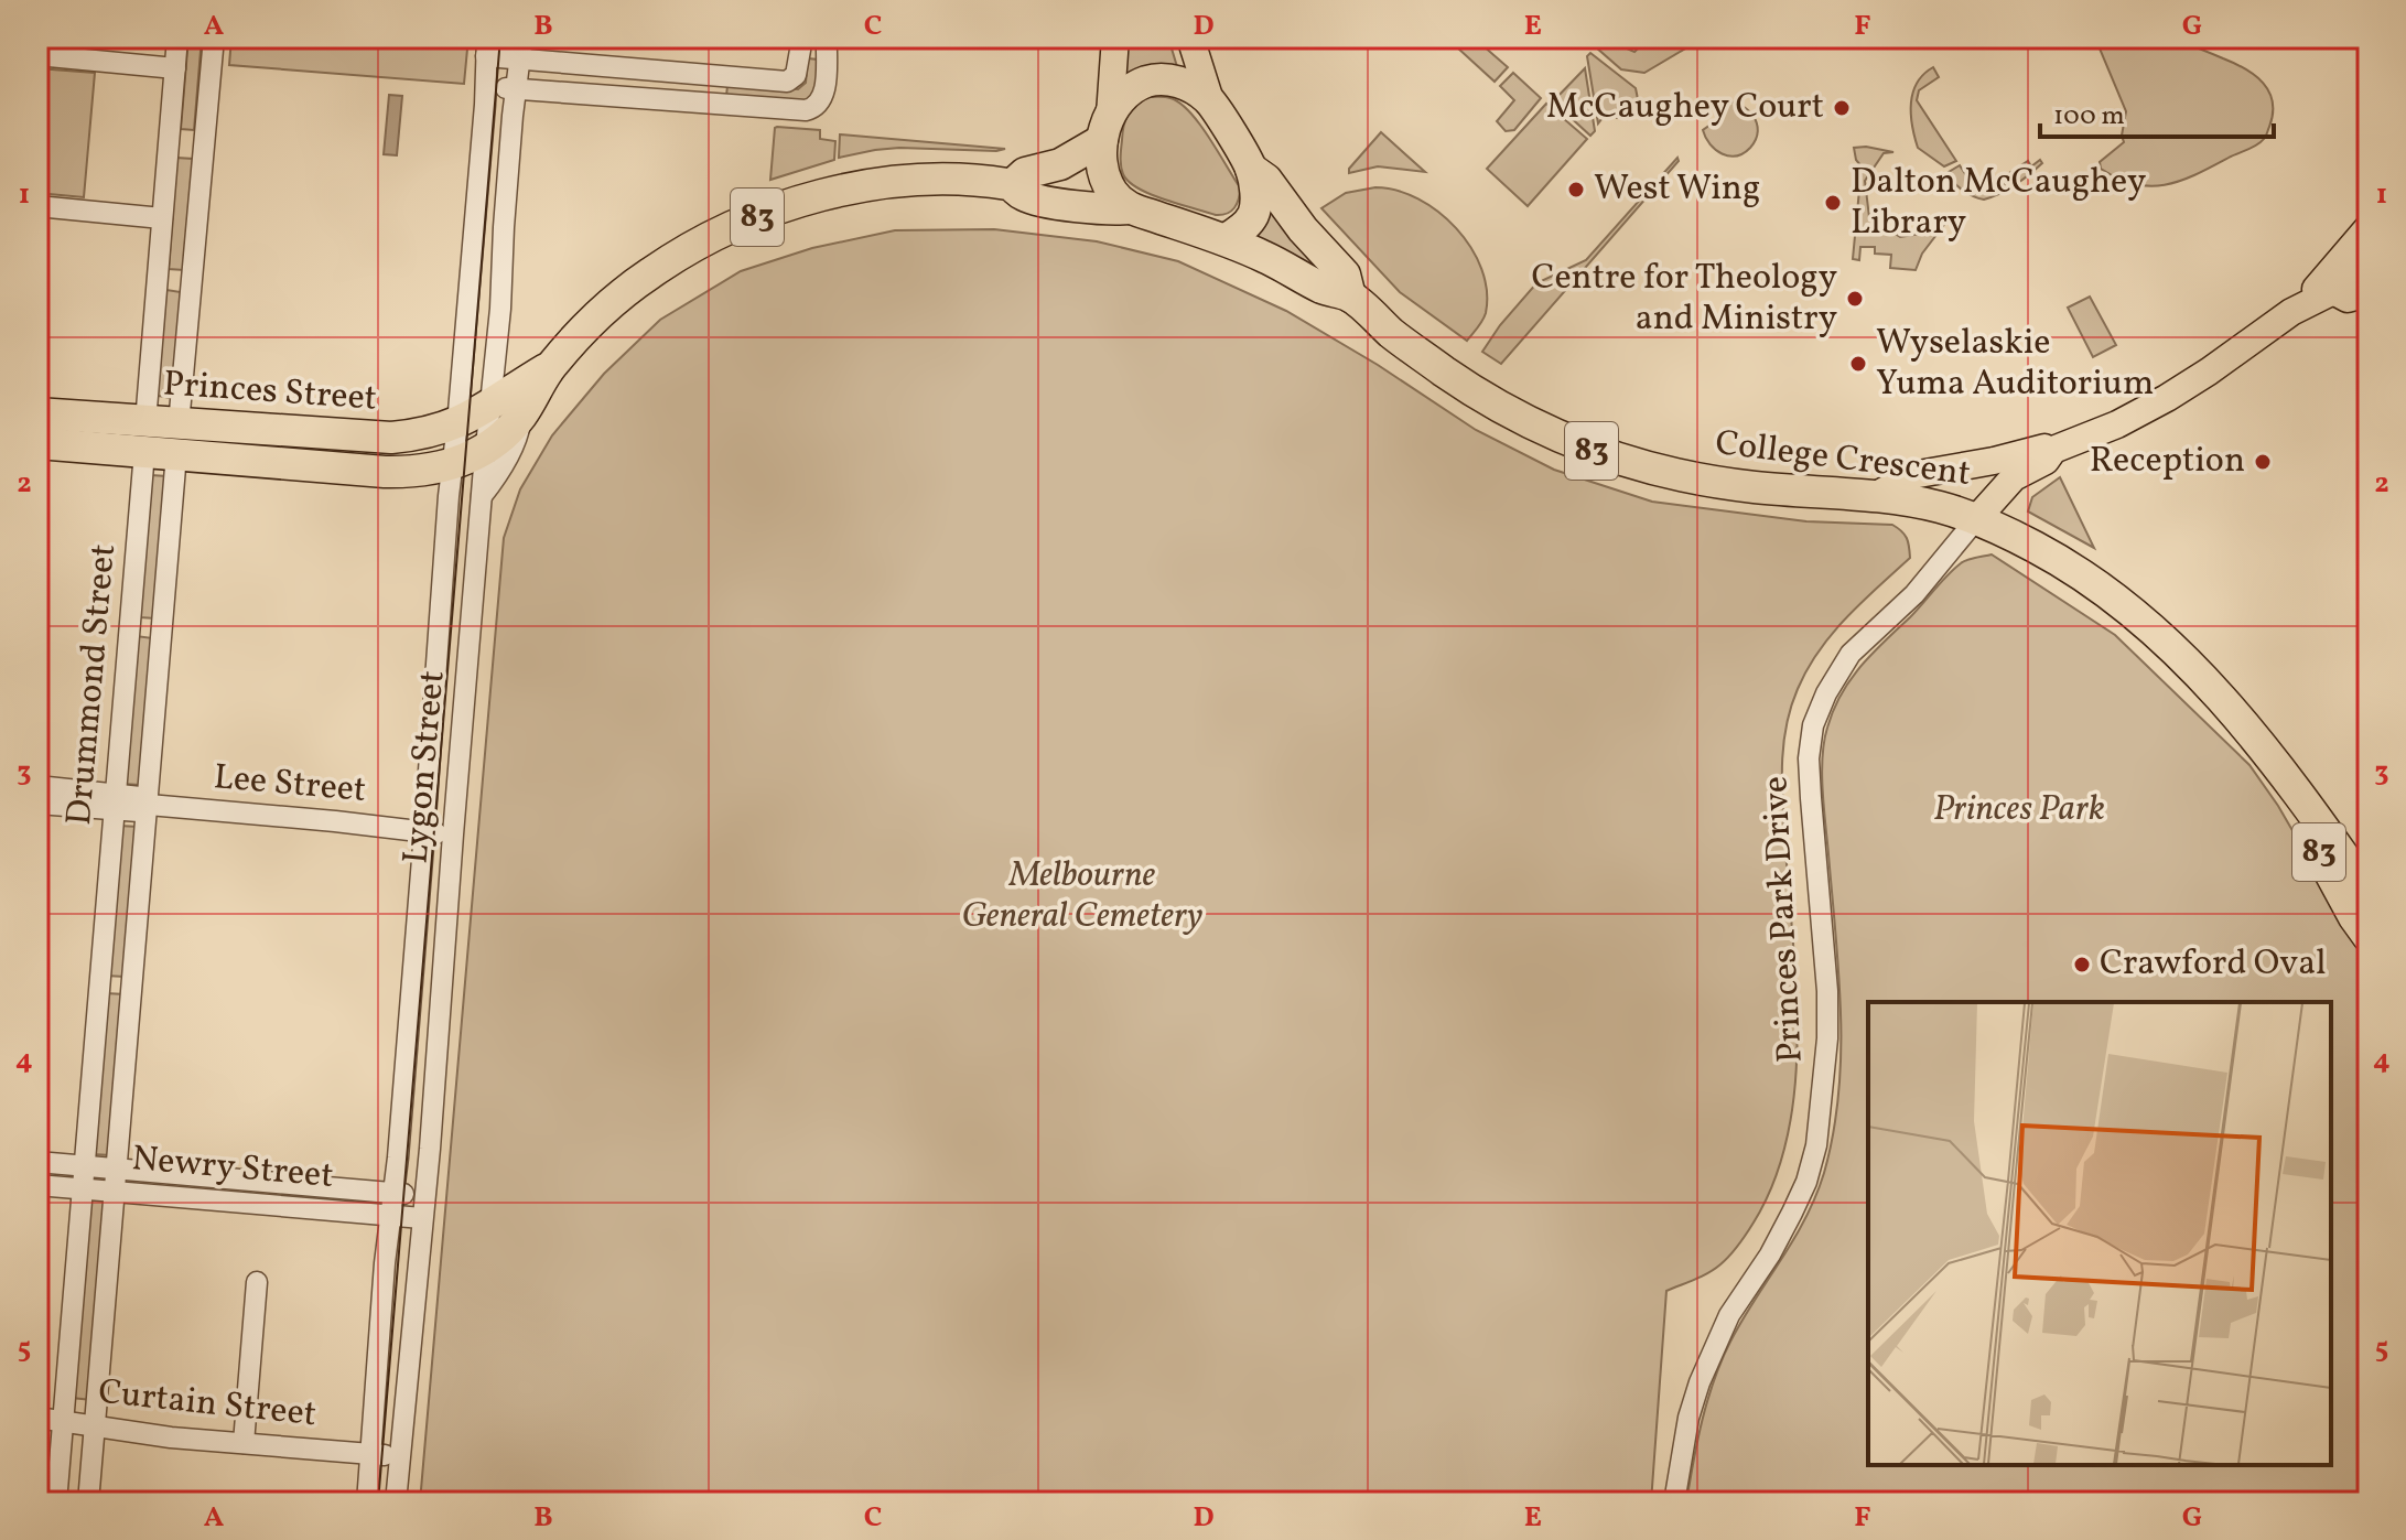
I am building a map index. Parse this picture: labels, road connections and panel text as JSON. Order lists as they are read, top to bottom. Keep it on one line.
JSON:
{"streets":{"highway":["83","Princes Street","College Crescent"],"street":["Drummond Street","Lygon Street","Lee Street","Princes Park Drive","Newry Street","Curtain Street"]},"crossings":[["83","Princes Street"],["83","College Crescent"],["83","Lygon Street"],["83","Princes Park Drive"],["Princes Street","Drummond Street"],["Princes Street","Lygon Street"],["College Crescent","Princes Park Drive"],["Drummond Street","Lee Street"],["Drummond Street","Newry Street"],["Drummond Street","Curtain Street"],["Lygon Street","Lee Street"],["Lygon Street","Newry Street"],["Lygon Street","Curtain Street"]],"parks":["Princes Park","Melbourne General Cemetery"],"places":["McCaughey Court","West Wing","Dalton McCaughey Library","Centre for Theology and Ministry","Wyselaskie Yuma Auditorium","Reception","Crawford Oval"],"scale_bar":"100 m","grid":{"columns":["A","B","C","D","E","F","G"],"rows":["1","2","3","4","5"]}}
